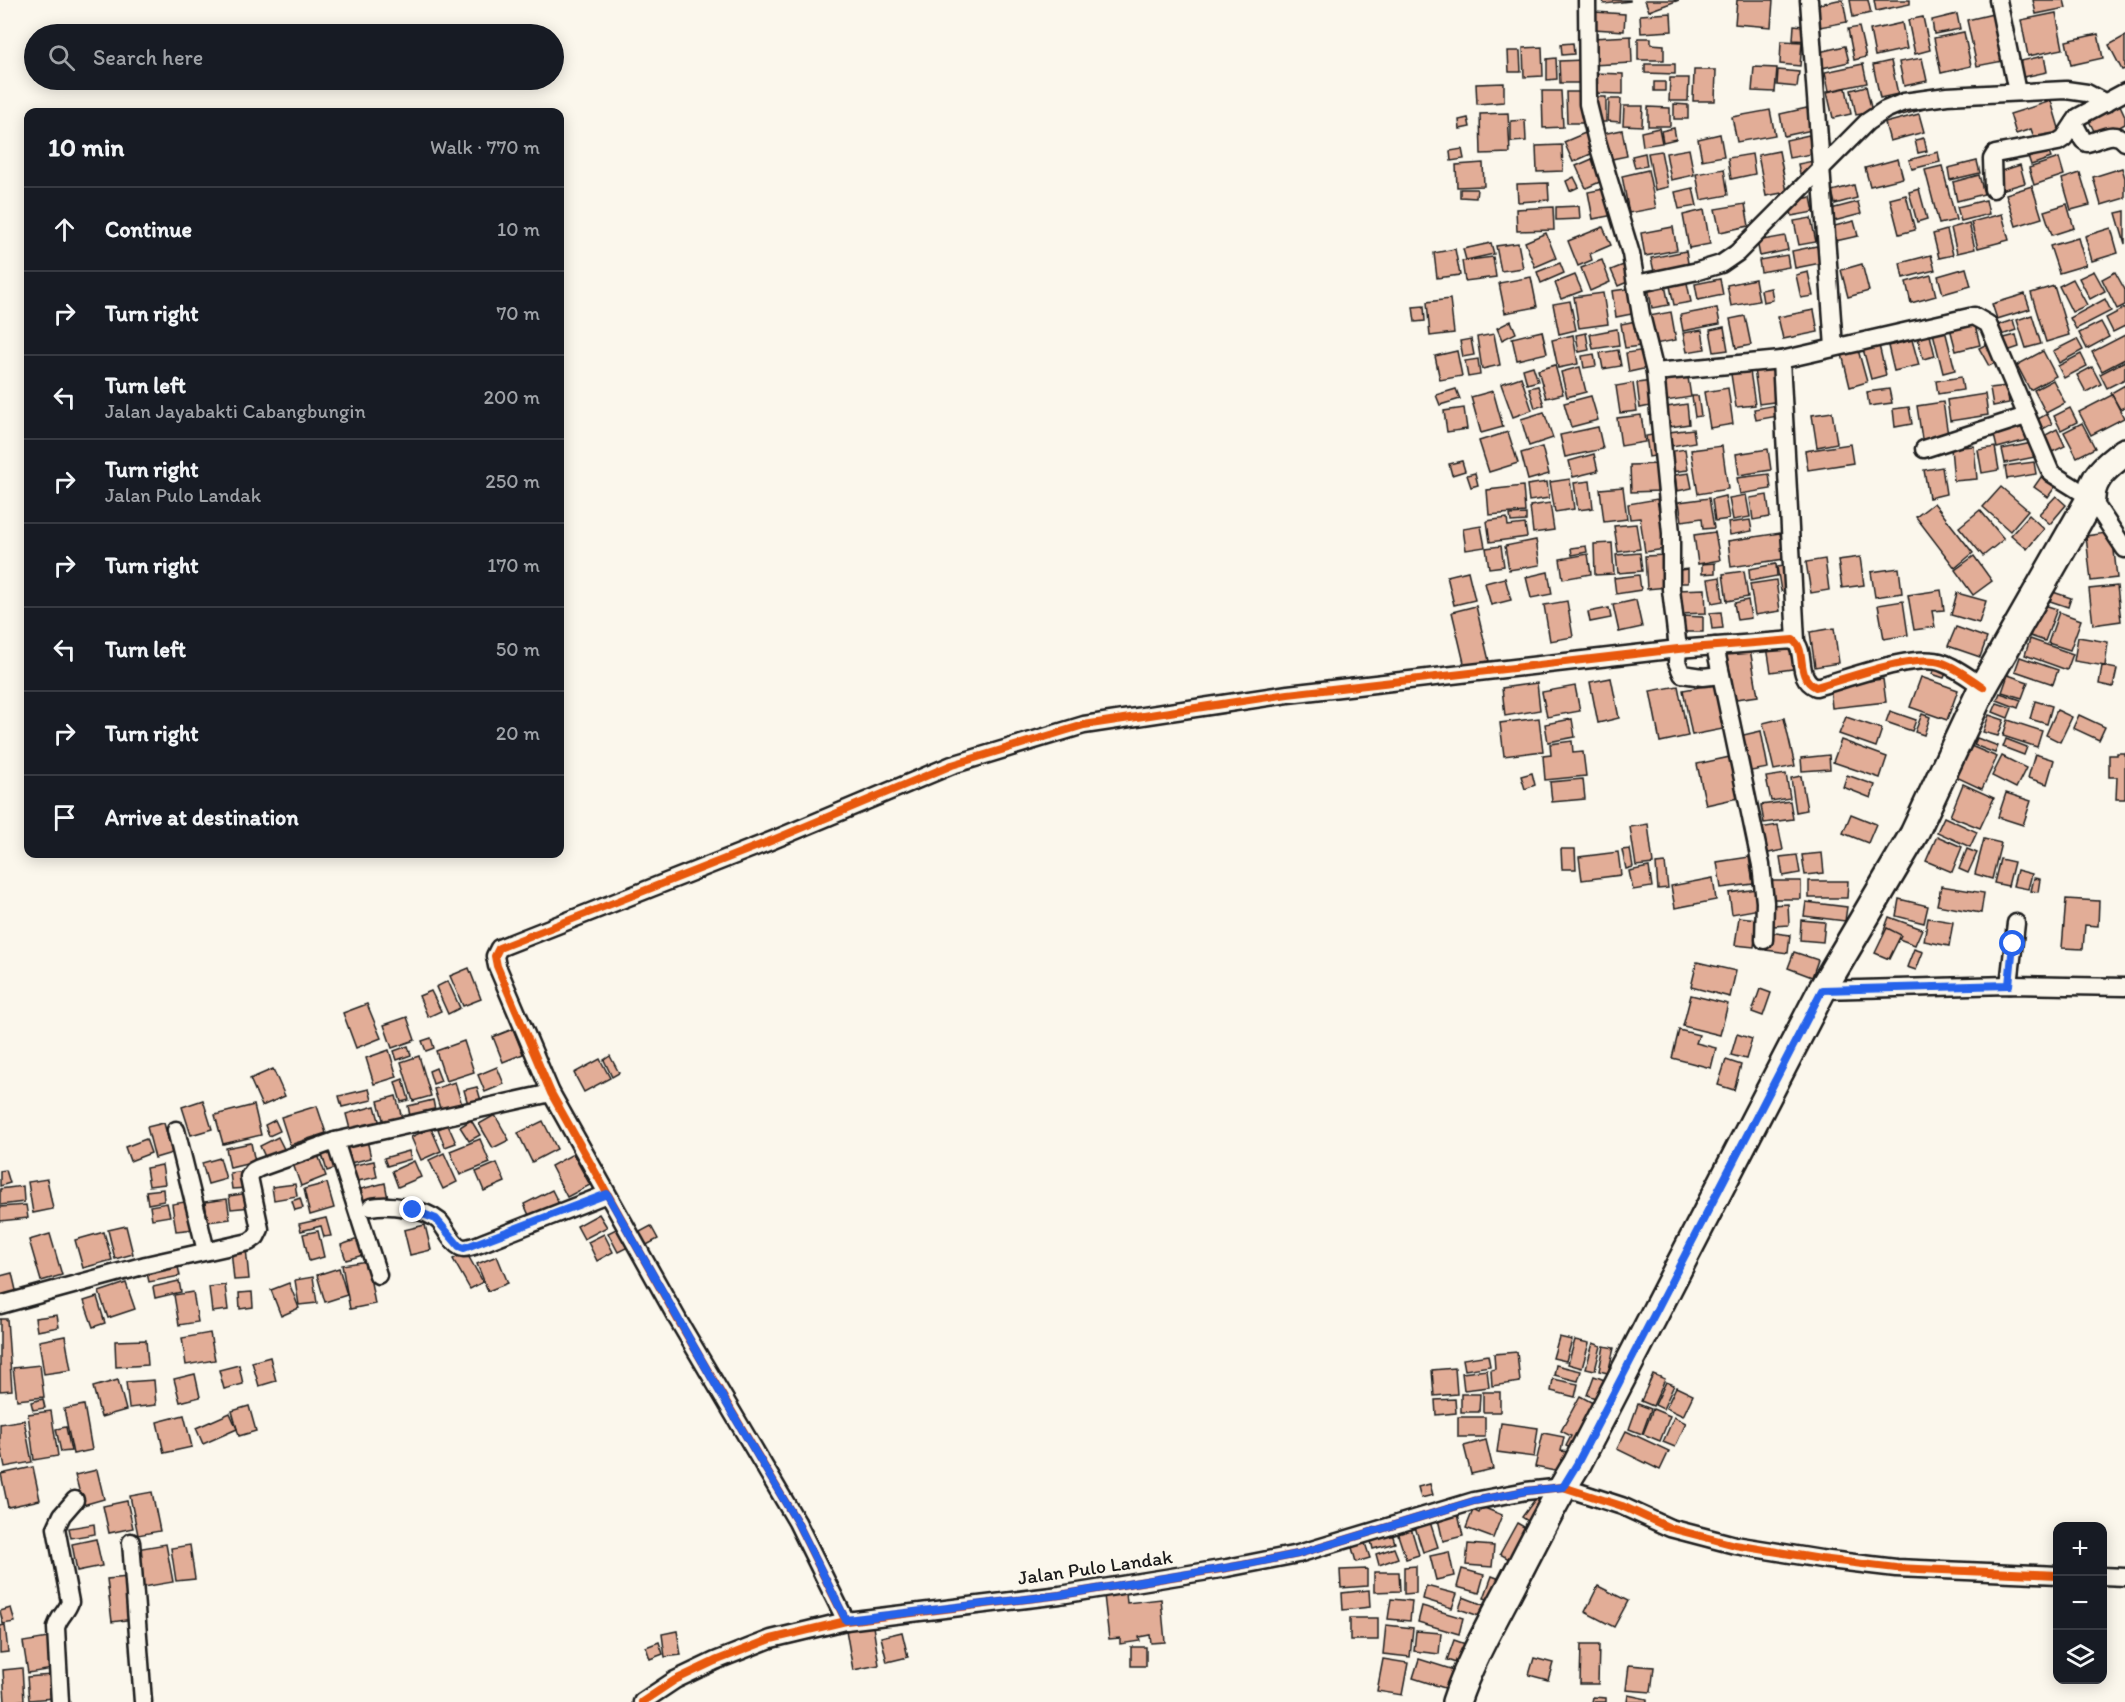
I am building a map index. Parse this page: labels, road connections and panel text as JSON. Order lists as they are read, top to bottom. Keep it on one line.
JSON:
{"streets":{"street":["Jalan Pulo Landak"]},"page":{"search":"Search here","heading":["10 min","Walk · 770 m"],"list":[["Continue","10 m"],["Turn right","70 m"],["Turn left","Jalan Jayabakti Cabangbungin","200 m"],["Turn right","Jalan Pulo Landak","250 m"],["Turn right","170 m"],["Turn left","50 m"],["Turn right","20 m"],"Arrive at destination"],"map_buttons":["+","−"]}}
